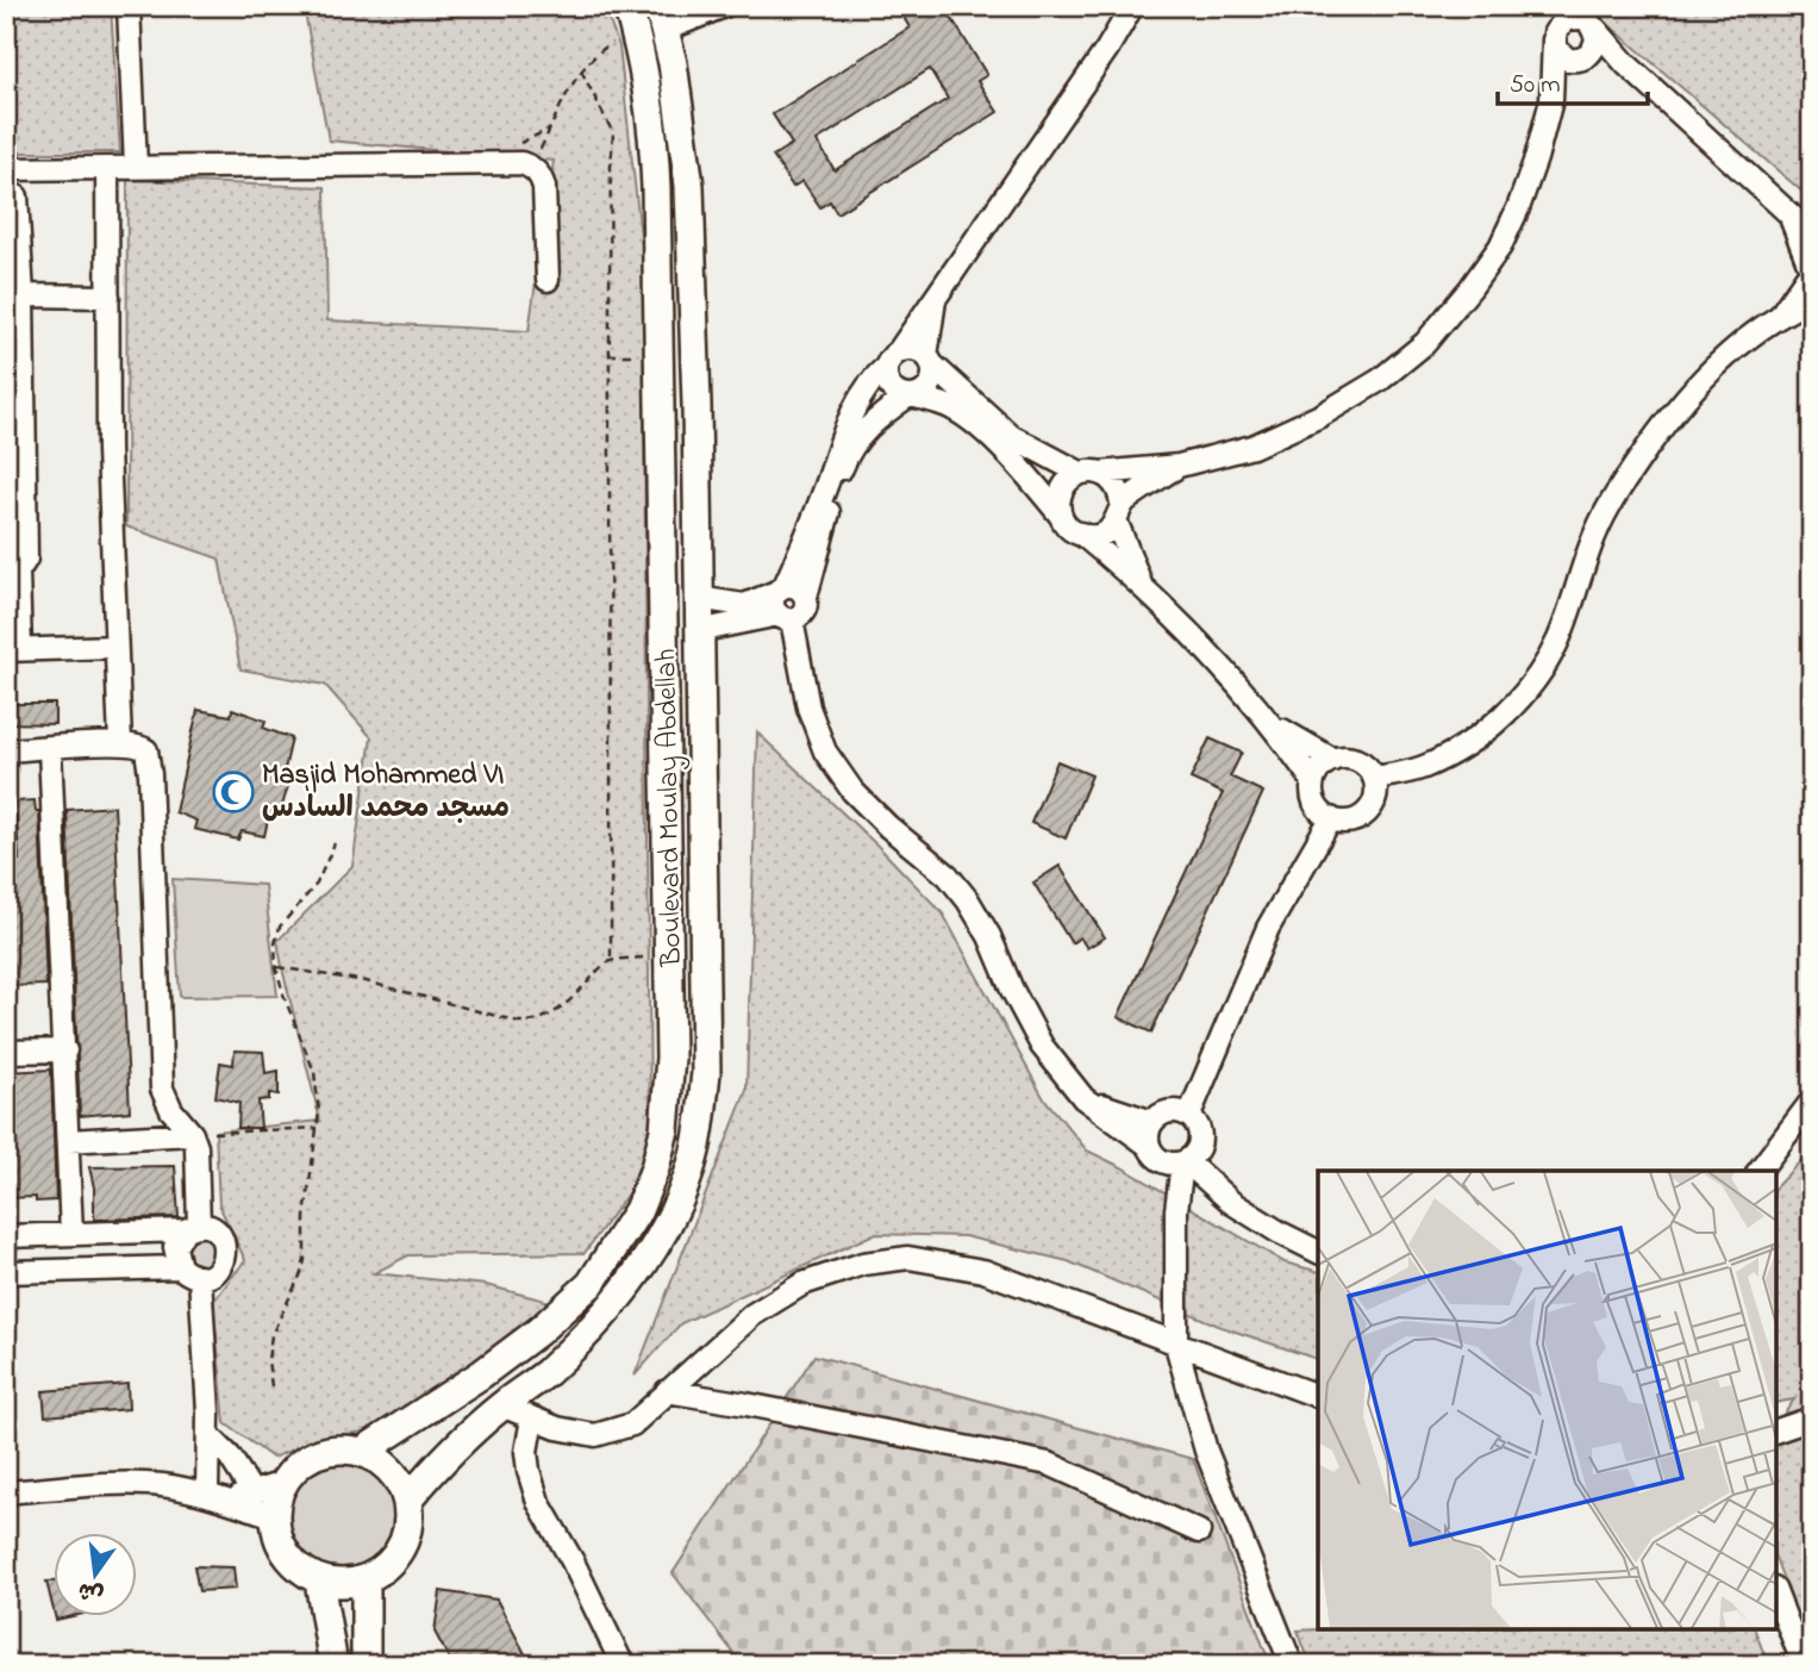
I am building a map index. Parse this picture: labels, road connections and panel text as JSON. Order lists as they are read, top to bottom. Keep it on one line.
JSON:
{"streets":{"main road":["Boulevard Moulay Abdellah"]},"places":{"mosque":["Masjid Mohammed VI مسجد محمد السادس"]},"scale_bar":"50 m","north":"bottom"}
